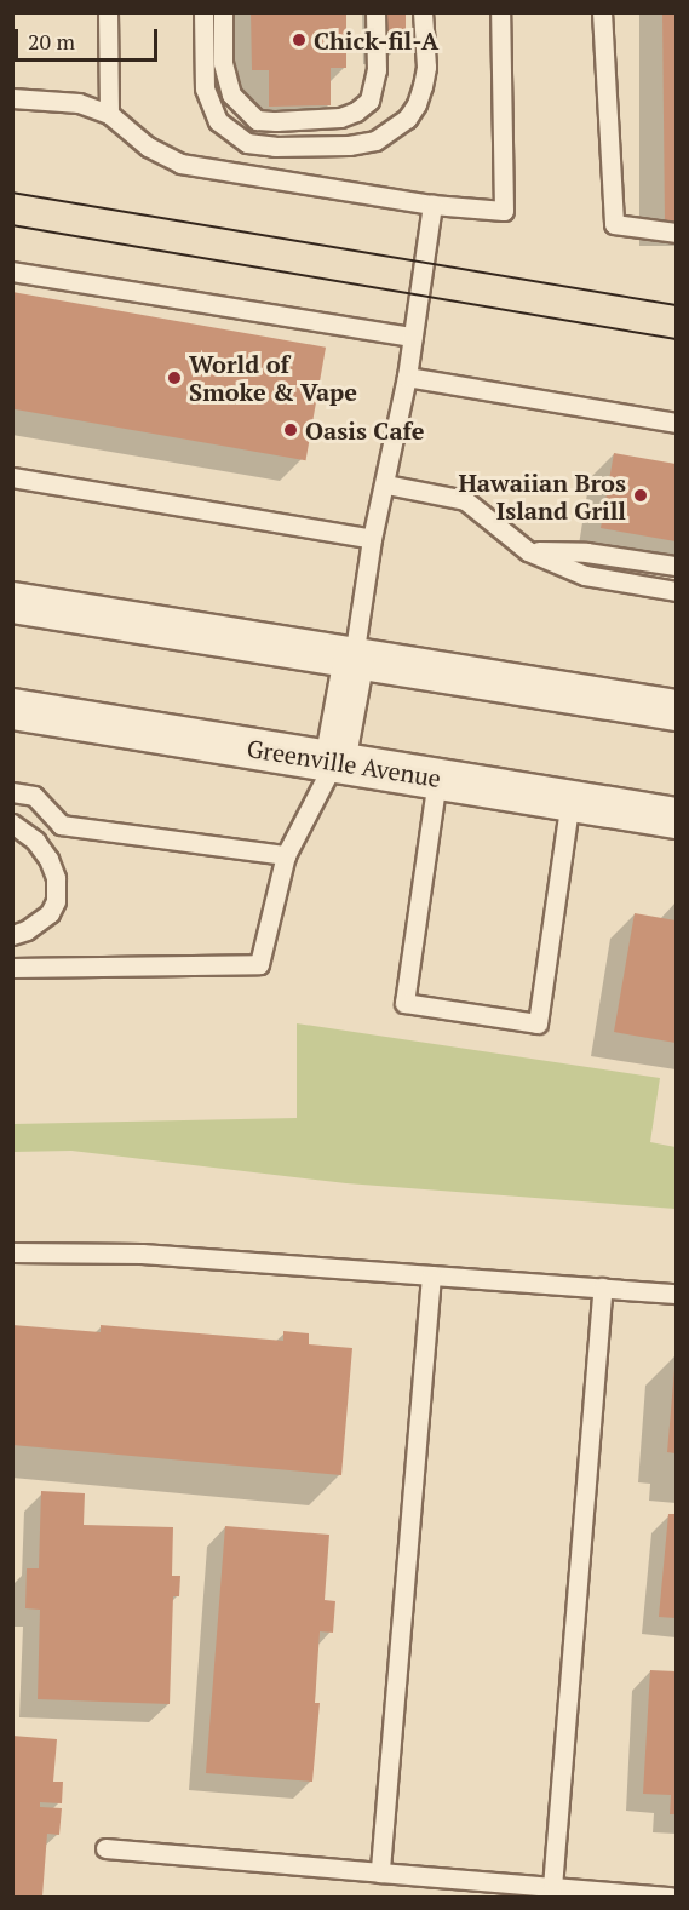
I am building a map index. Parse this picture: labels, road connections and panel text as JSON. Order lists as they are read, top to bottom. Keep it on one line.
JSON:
{"streets":{"main road":["Greenville Avenue"]},"places":["Chick-fil-A","World of Smoke & Vape","Oasis Cafe","Hawaiian Bros Island Grill"],"scale_bar":"20 m"}
